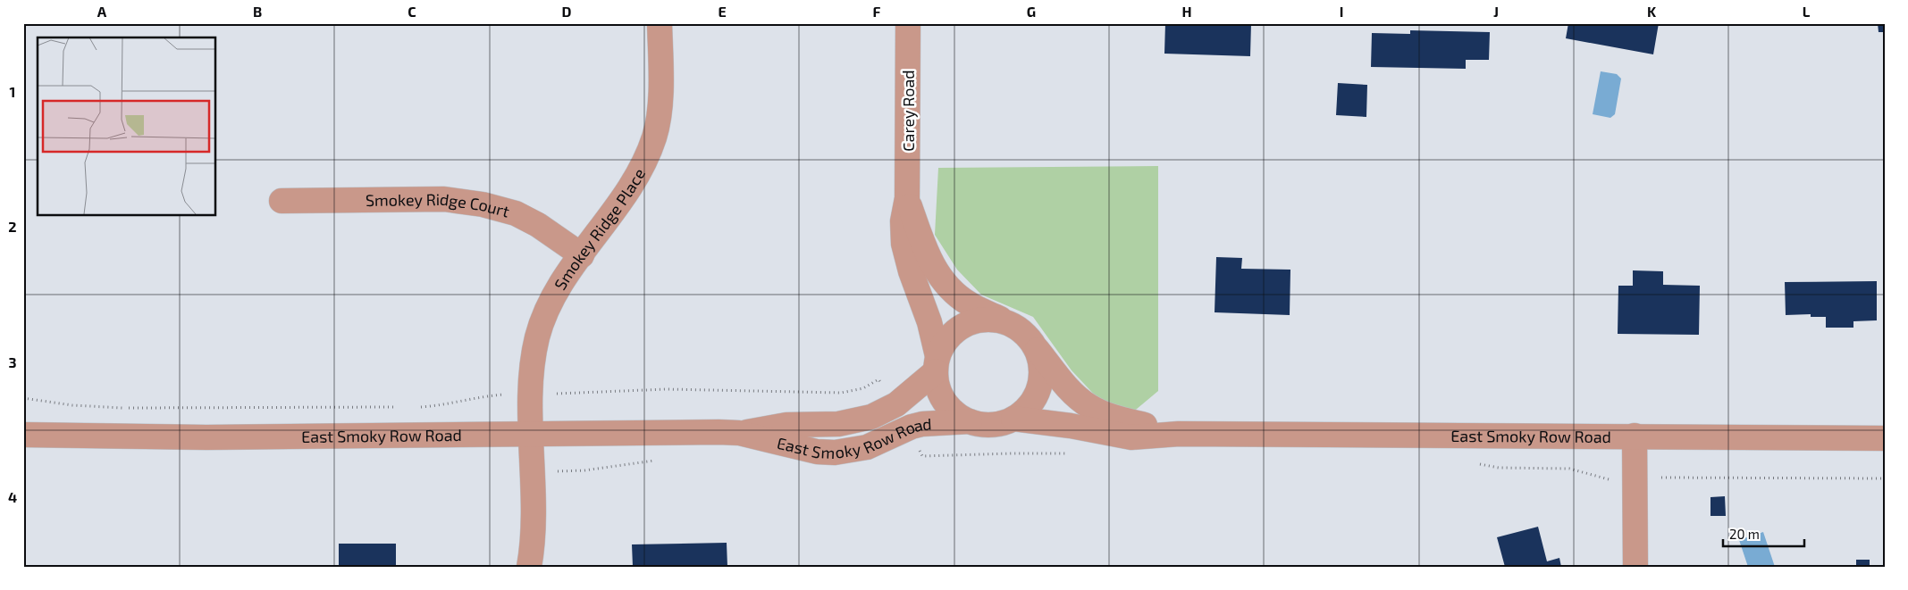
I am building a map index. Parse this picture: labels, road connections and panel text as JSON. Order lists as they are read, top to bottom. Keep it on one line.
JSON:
{"streets":{"street":["Carey Road","Smokey Ridge Court","Smokey Ridge Place","East Smoky Row Road"]},"crossings":[["Carey Road","East Smoky Row Road"],["Smokey Ridge Court","Smokey Ridge Place"],["Smokey Ridge Place","East Smoky Row Road"]],"scale_bar":"20 m","grid":{"columns":["A","B","C","D","E","F","G","H","I","J","K","L"],"rows":["1","2","3","4"]}}
